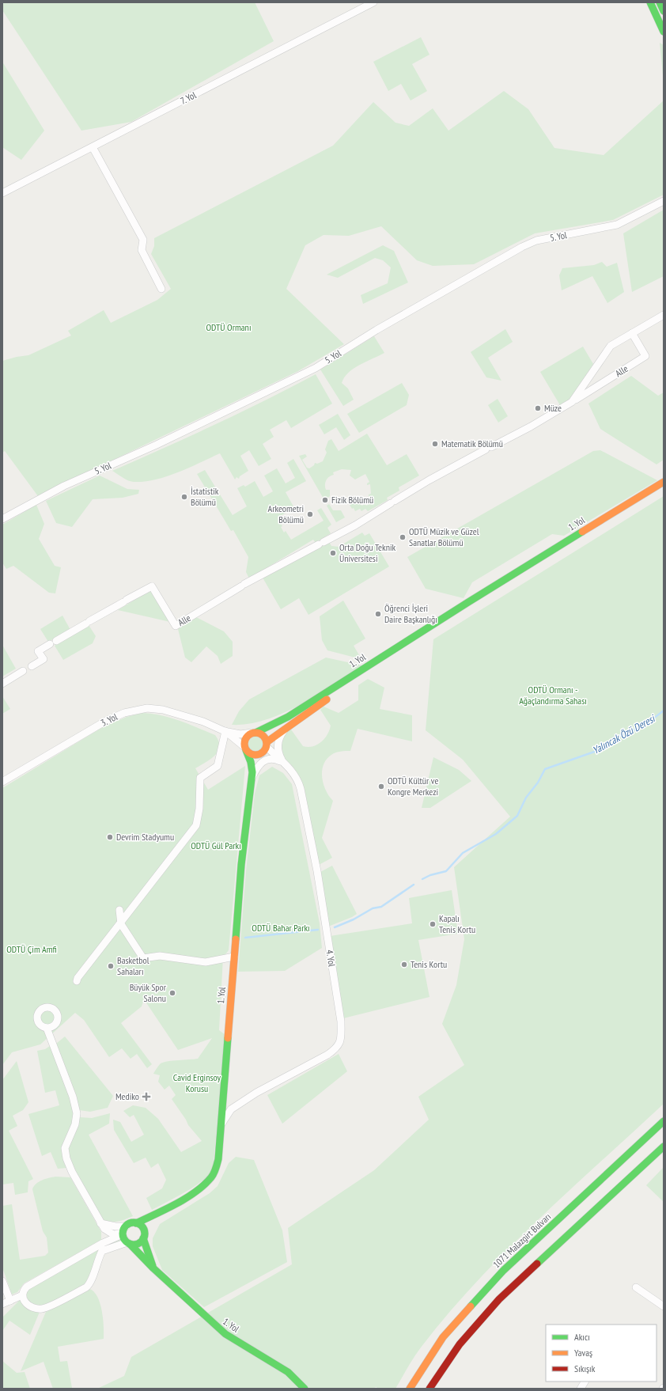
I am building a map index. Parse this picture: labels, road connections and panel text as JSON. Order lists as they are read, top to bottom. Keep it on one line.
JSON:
{"streets":{"main road":["1. Yol","1071 Malazgirt Bulvarı"],"street":["7. Yol","5. Yol","Alle","3. Yol","4. Yol"]},"crossings":[["1. Yol","3. Yol"],["1. Yol","4. Yol"],["3. Yol","4. Yol"]],"water":["Yalıncak Özü Deresi"],"parks":["ODTÜ Ormanı","ODTÜ Ormanı - Ağaçlandırma Sahası","ODTÜ Gül Parkı","ODTÜ Bahar Parkı","ODTÜ Çim Amfi","Cavid Erginsoy Korusu"],"places":{"other":["Müze","Matematik Bölümü","İstatistik Bölümü","Fizik Bölümü","Arkeometri Bölümü","ODTÜ Müzik ve Güzel Sanatlar Bölümü","Orta Doğu Teknik Üniversitesi","Öğrenci İşleri Daire Başkanlığı","ODTÜ Kültür ve Kongre Merkezi","Devrim Stadyumu","Kapalı Tenis Kortu","Tenis Kortu","Basketbol Sahaları","Büyük Spor Salonu"],"health":["Mediko"]},"legend":["Akıcı","Yavaş","Sıkışık"]}
